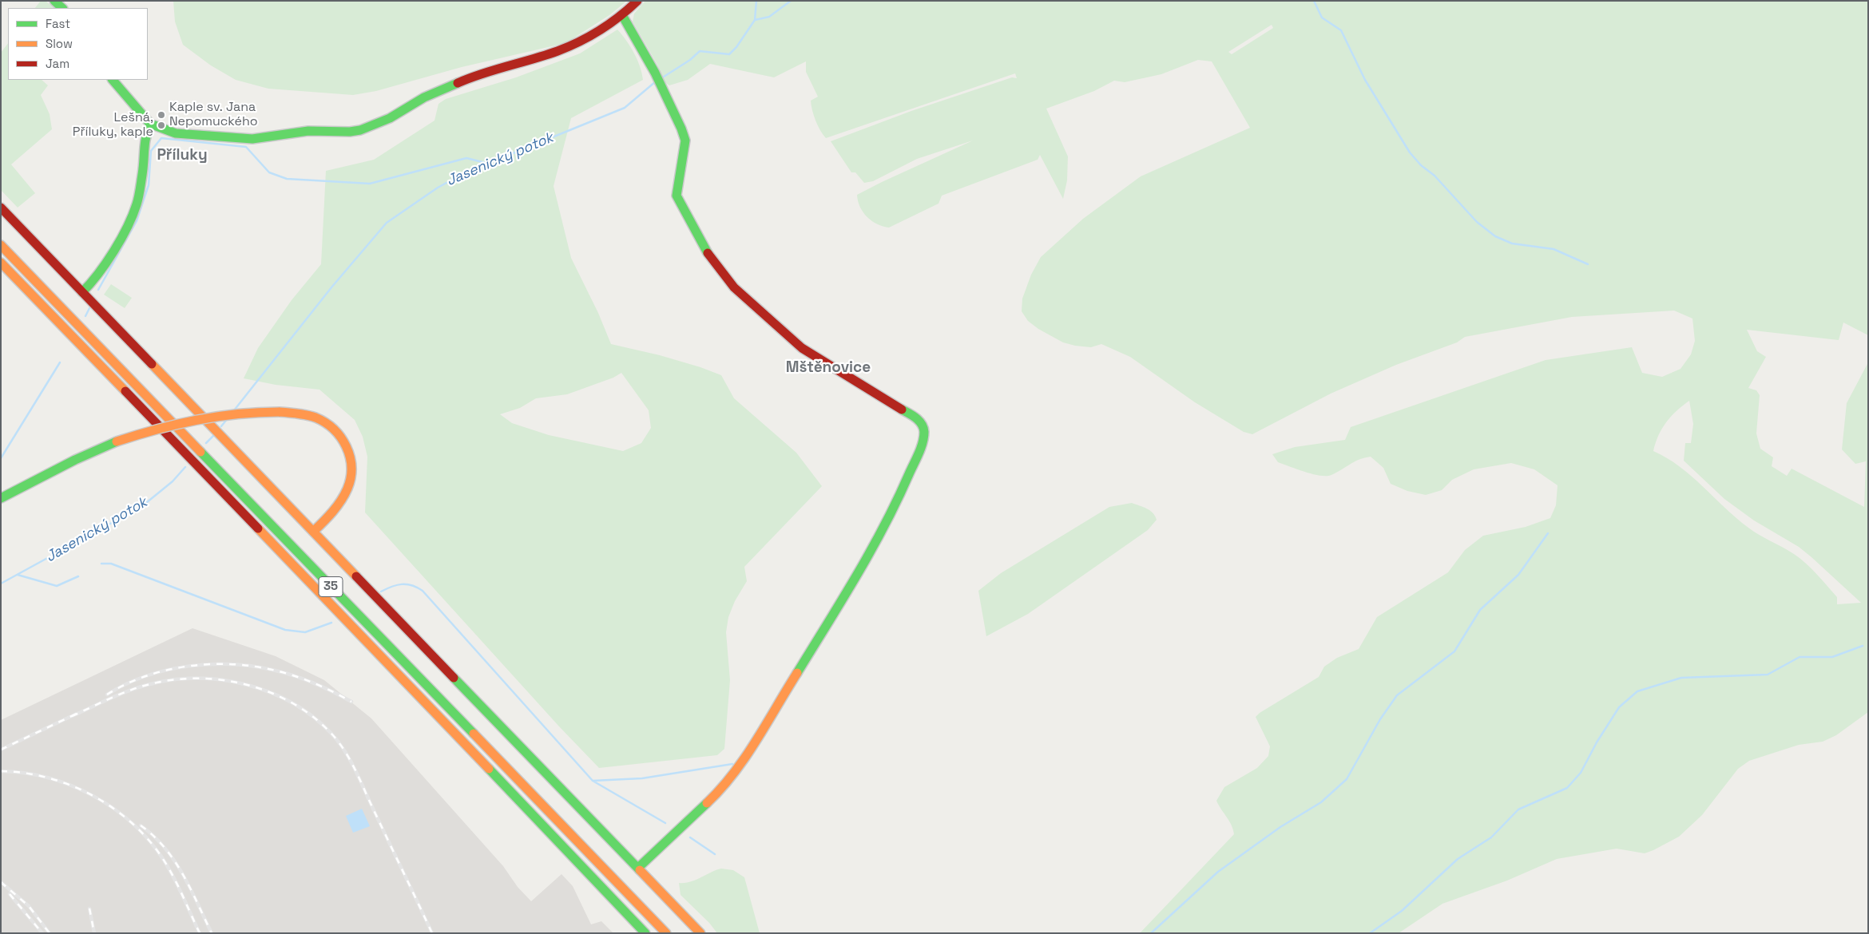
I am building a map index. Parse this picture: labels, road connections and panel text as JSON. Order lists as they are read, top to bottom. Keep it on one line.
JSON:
{"streets":{"main road":["35"]},"districts":["Příluky","Mštěnovice"],"water":["Jasenický potok"],"places":["Kaple sv. Jana Nepomuckého","Lešná, Příluky, kaple"],"legend":["Fast","Slow","Jam"]}
